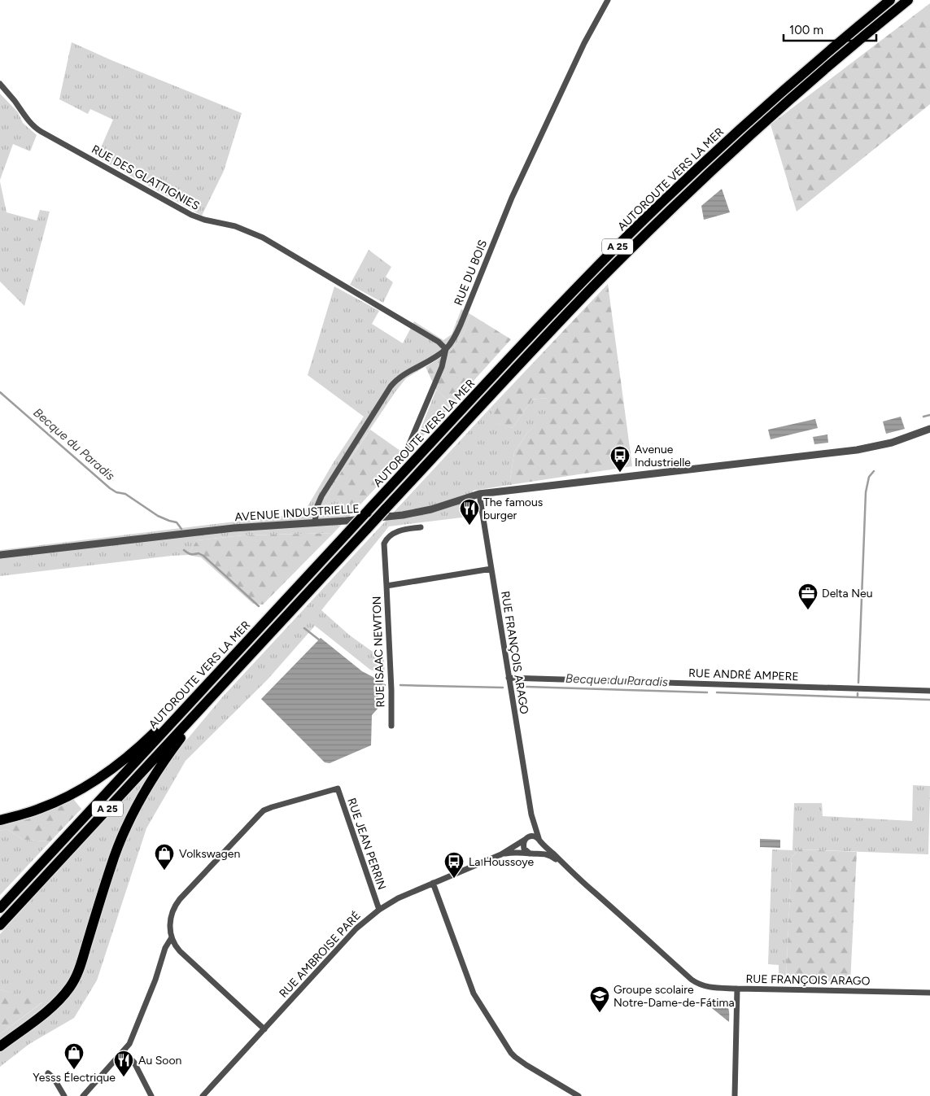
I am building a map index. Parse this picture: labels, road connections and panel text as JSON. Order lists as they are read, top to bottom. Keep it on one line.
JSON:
{"streets":{"highway":["AUTOROUTE VERS LA MER","A 25"],"street":["RUE DES GLATTIGNIES","RUE DU BOIS","AVENUE INDUSTRIELLE","RUE ISAAC NEWTON","RUE FRANÇOIS ARAGO","RUE ANDRÉ AMPERE","RUE JEAN PERRIN","RUE AMBROISE PARÉ"]},"crossings":[["RUE DES GLATTIGNIES","RUE DU BOIS"],["RUE DU BOIS","AVENUE INDUSTRIELLE"],["AVENUE INDUSTRIELLE","RUE FRANÇOIS ARAGO"],["RUE ISAAC NEWTON","RUE FRANÇOIS ARAGO"],["RUE FRANÇOIS ARAGO","RUE ANDRÉ AMPERE"],["RUE FRANÇOIS ARAGO","RUE AMBROISE PARÉ"],["RUE JEAN PERRIN","RUE AMBROISE PARÉ"]],"water":["Becque du Paradis"],"places":{"bus stop":["Avenue Industrielle","La Houssoye"],"restaurant":["The famous burger","Au Soon"],"office":["Delta Neu"],"shop":["Volkswagen","Yesss Électrique"],"school or university":["Groupe scolaire Notre-Dame-de-Fátima"]},"scale_bar":"100 m"}
